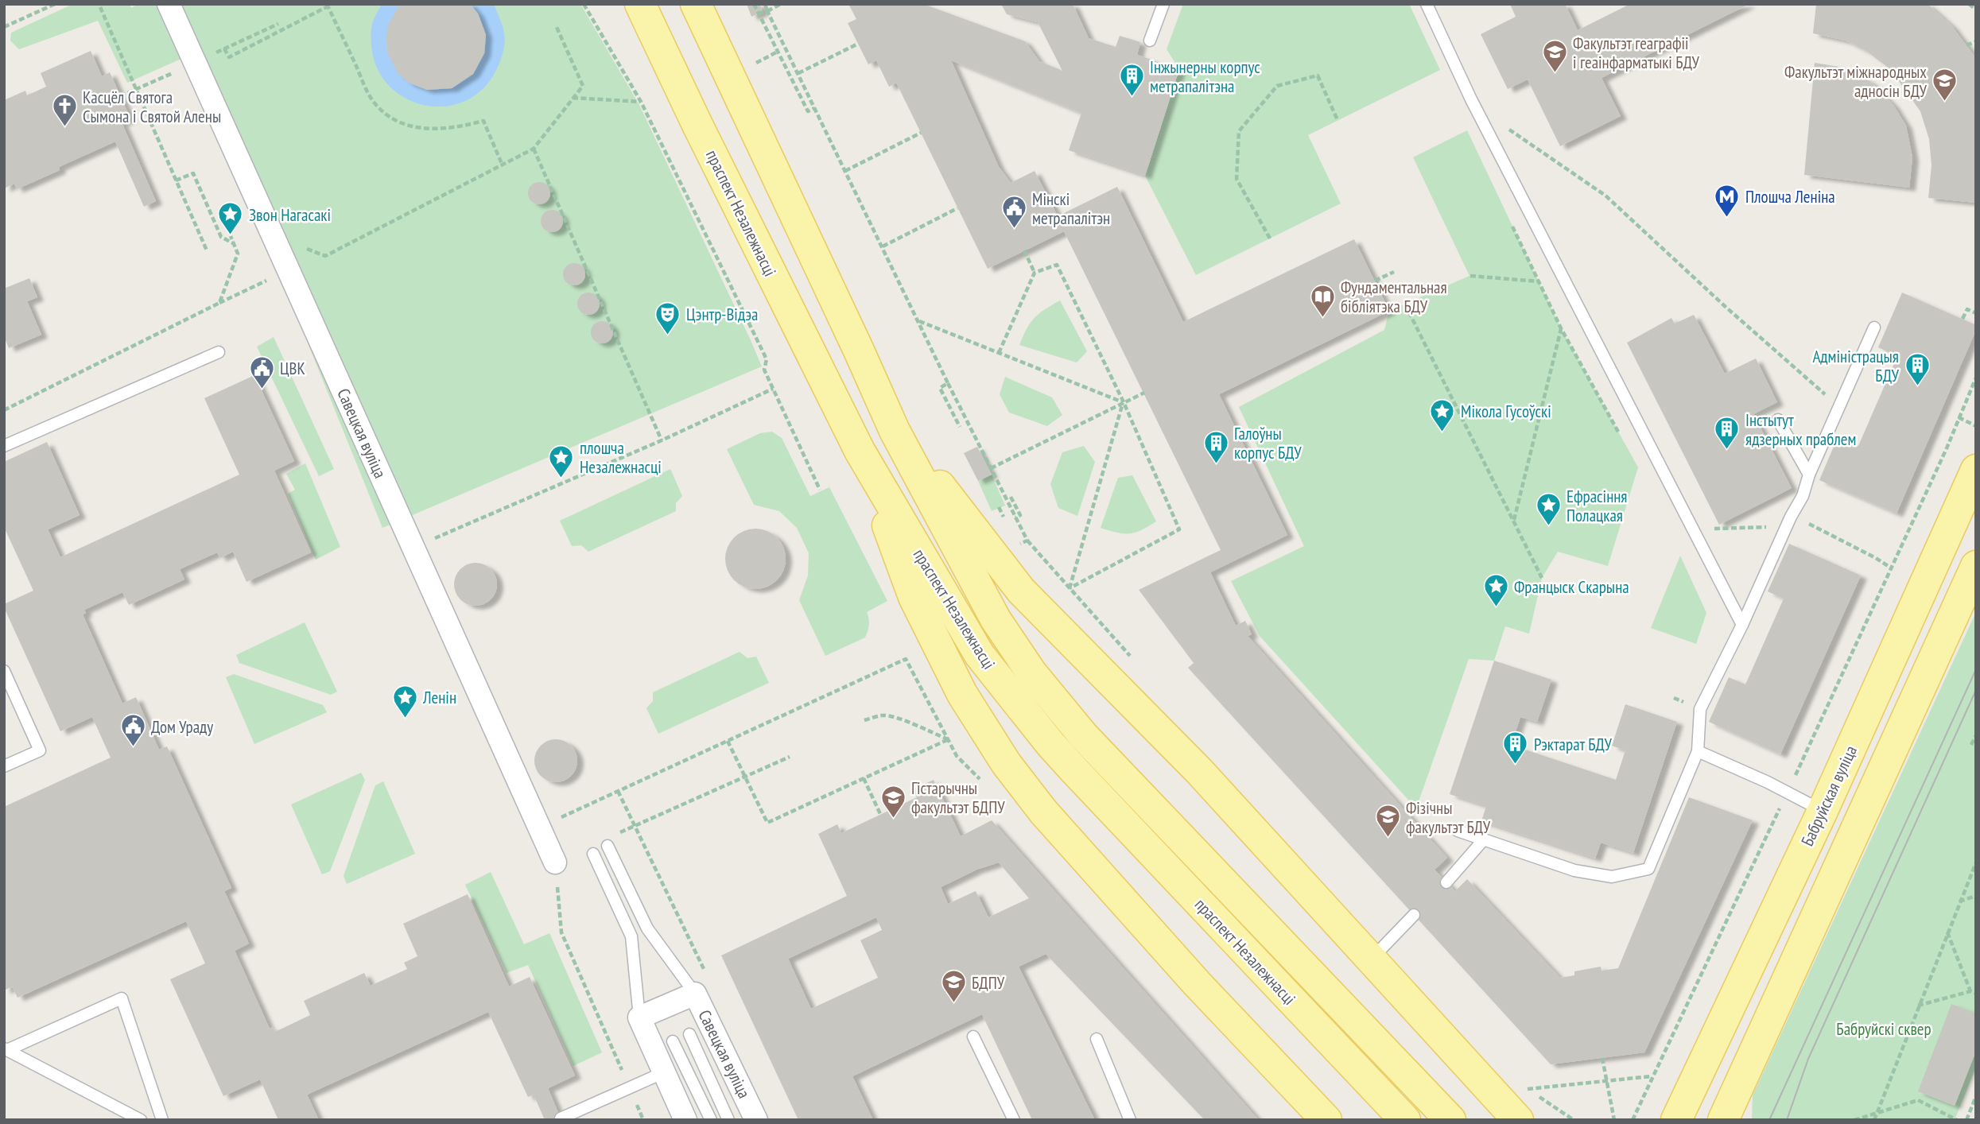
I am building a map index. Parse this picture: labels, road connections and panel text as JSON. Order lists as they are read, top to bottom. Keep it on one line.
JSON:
{"streets":{"main road":["праспект Незалежнасці","Бабруйская вуліца"],"street":["Савецкая вуліца"]},"parks":["Бабруйскі сквер"],"places":{"school or university":["Факультэт геаграфіі і геаінфарматыкі БДУ","Факультэт міжнародных адносін БДУ","Гістарычны факультэт БДПУ","Фізічны факультэт БДУ","БДПУ"],"building":["Інжынерны корпус метрапалітэна","Адміністрацыя БДУ","Інстытут ядзерных праблем","Галоўны корпус БДУ","Рэктарат БДУ"],"church":["Касцёл Святога Сымона і Святой Алены"],"metro station":["Плошча Леніна"],"public building":["Мінскі метрапалітэн","ЦВК","Дом Ураду"],"place":["Звон Нагасакі","Мікола Гусоўскі","плошча Незалежнасці","Ефрасіння Полацкая","Францыск Скарына","Ленін"],"library":["Фундаментальная бібліятэка БДУ"],"theatre":["Цэнтр-Відэа"]}}
